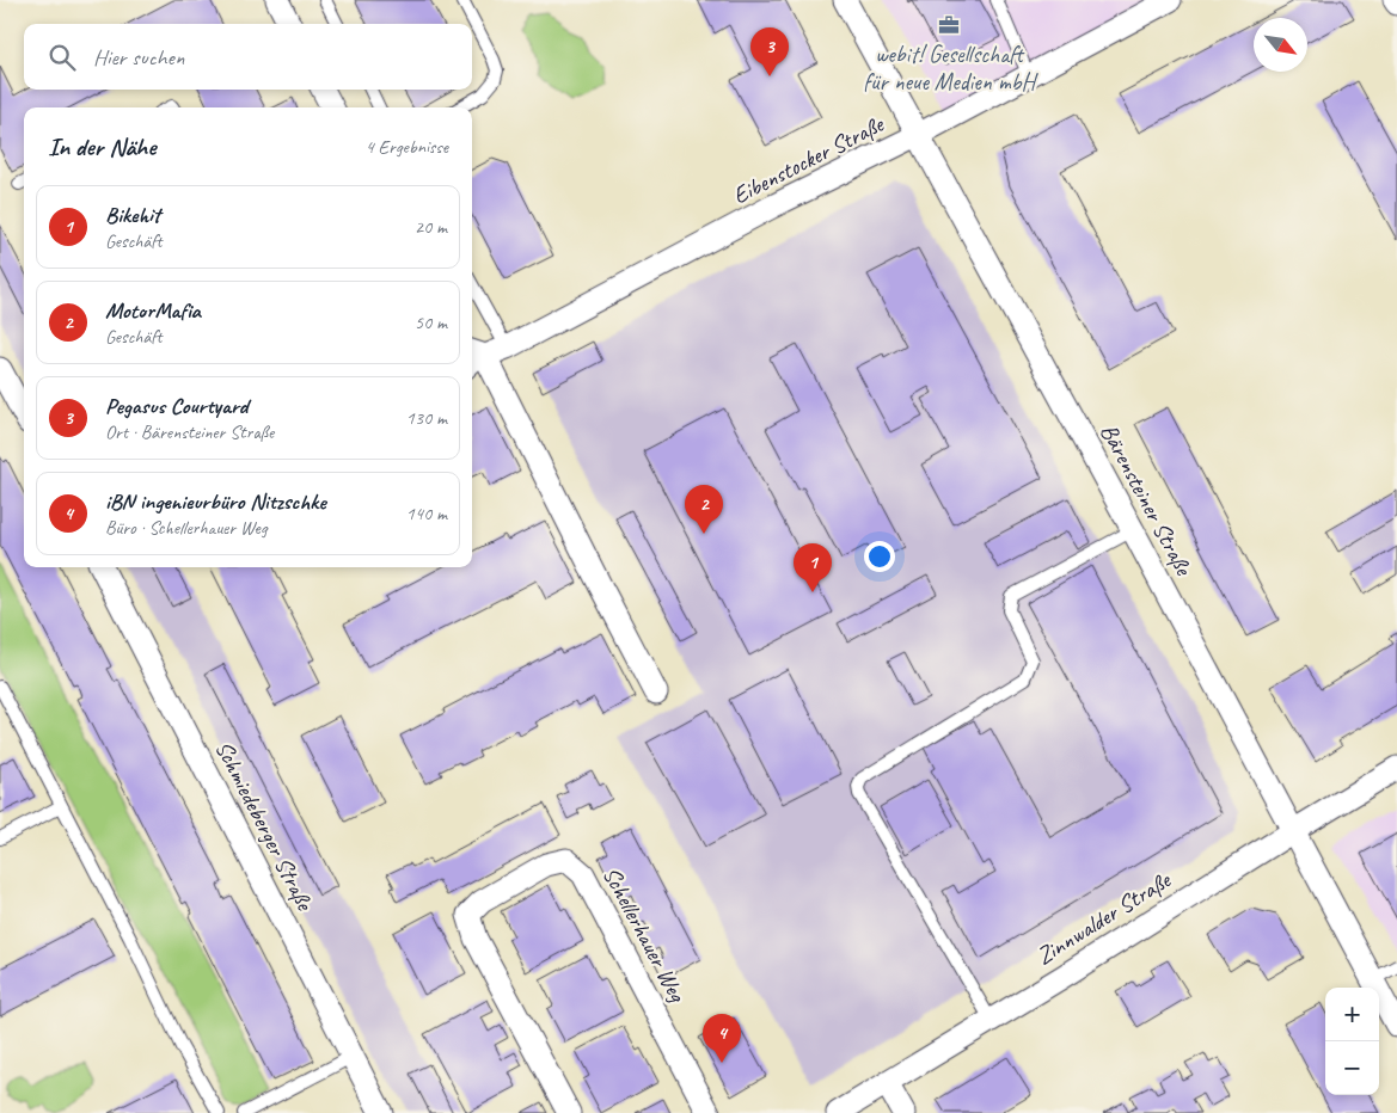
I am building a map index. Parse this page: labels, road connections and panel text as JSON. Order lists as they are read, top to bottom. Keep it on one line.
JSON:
{"streets":{"street":["Eibenstocker Straße","Bärensteiner Straße","Schmiedeberger Straße","Zinnwalder Straße","Schellerhauer Weg"]},"crossings":[["Eibenstocker Straße","Bärensteiner Straße"],["Bärensteiner Straße","Zinnwalder Straße"]],"places":{"office":["webit! Gesellschaft für neue Medien mbH"]},"north":"bottom right","page":{"search":"Hier suchen","pins":["3","2","1","4"],"heading":["In der Nähe","4 Ergebnisse"],"list":[{"mark":"1","name":"Bikehit","note":"Geschäft","value":"20 m"},{"mark":"2","name":"MotorMafia","note":"Geschäft","value":"50 m"},{"mark":"3","name":"Pegasus Courtyard","note":"Ort · Bärensteiner Straße","value":"130 m"},{"mark":"4","name":"iBN ingenieurbüro Nitzschke","note":"Büro · Schellerhauer Weg","value":"140 m"}],"map_buttons":["+","−"]}}
